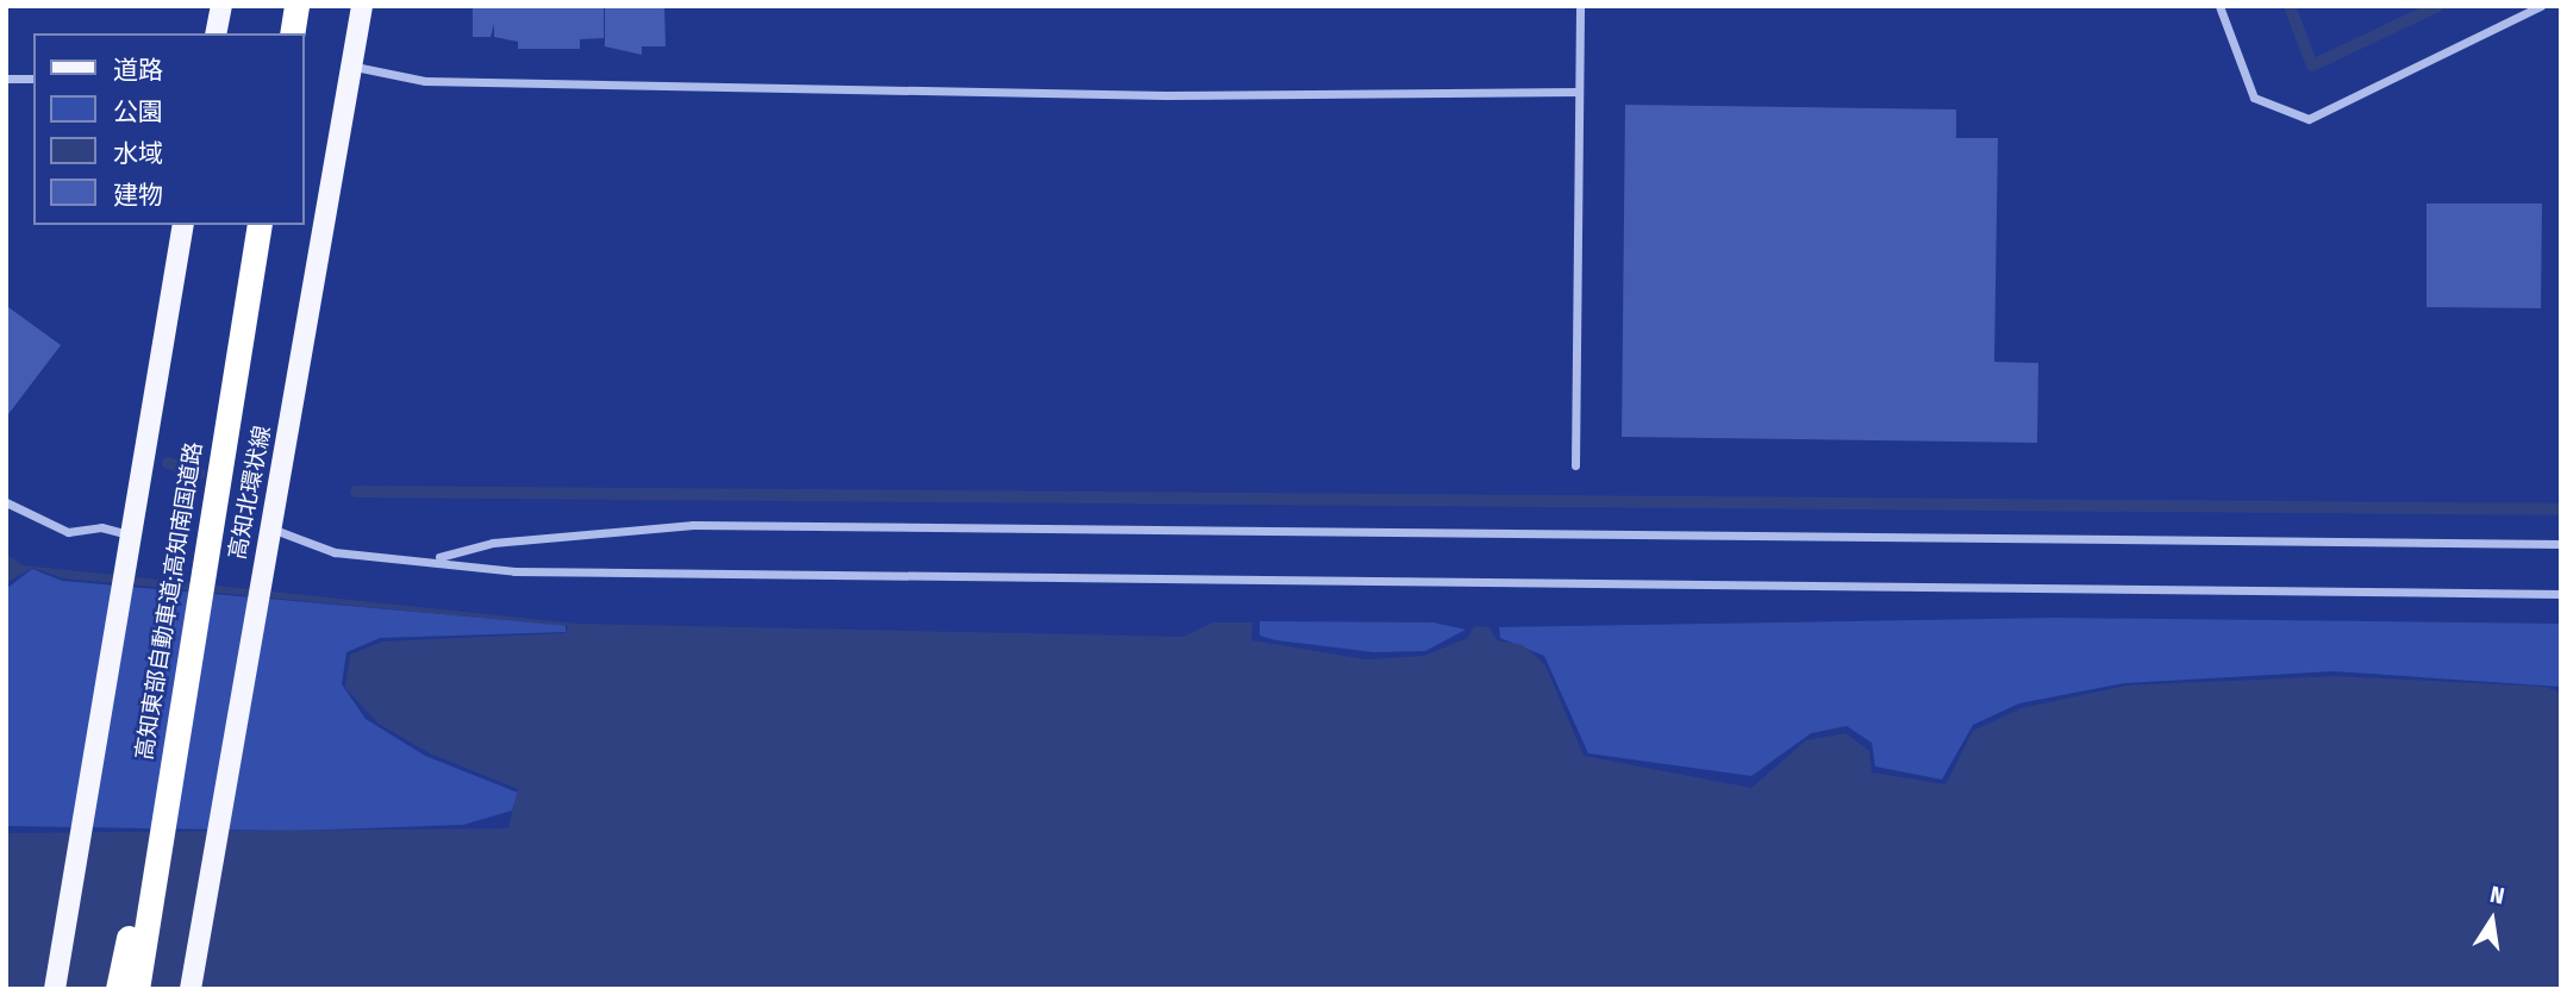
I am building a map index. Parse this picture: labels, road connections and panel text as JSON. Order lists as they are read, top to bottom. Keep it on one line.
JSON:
{"streets":{"highway":["高知東部自動車道;高知南国道路"],"main road":["高知北環状線"]},"legend":["道路","公園","水域","建物"],"north":"top"}
